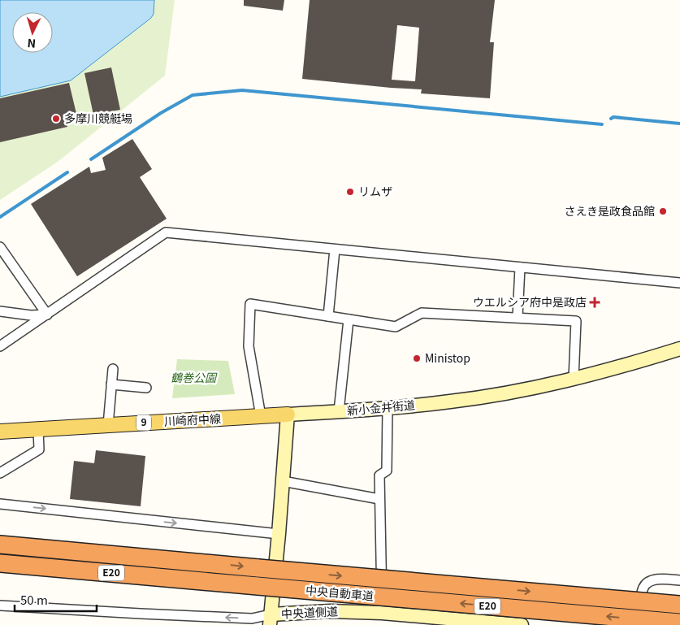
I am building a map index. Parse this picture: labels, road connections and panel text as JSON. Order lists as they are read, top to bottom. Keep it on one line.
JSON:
{"streets":{"highway":["E20","中央自動車道"],"main road":["新小金井街道","川崎府中線","9","中央道側道"]},"crossings":[["新小金井街道","川崎府中線"]],"one_way":["中央道側道"],"parks":["鶴巻公園"],"places":{"other":["多摩川競艇場","リムザ","さえき是政食品館","Ministop"],"health":["ウエルシア府中是政店"]},"scale_bar":"50 m","north":"bottom"}
